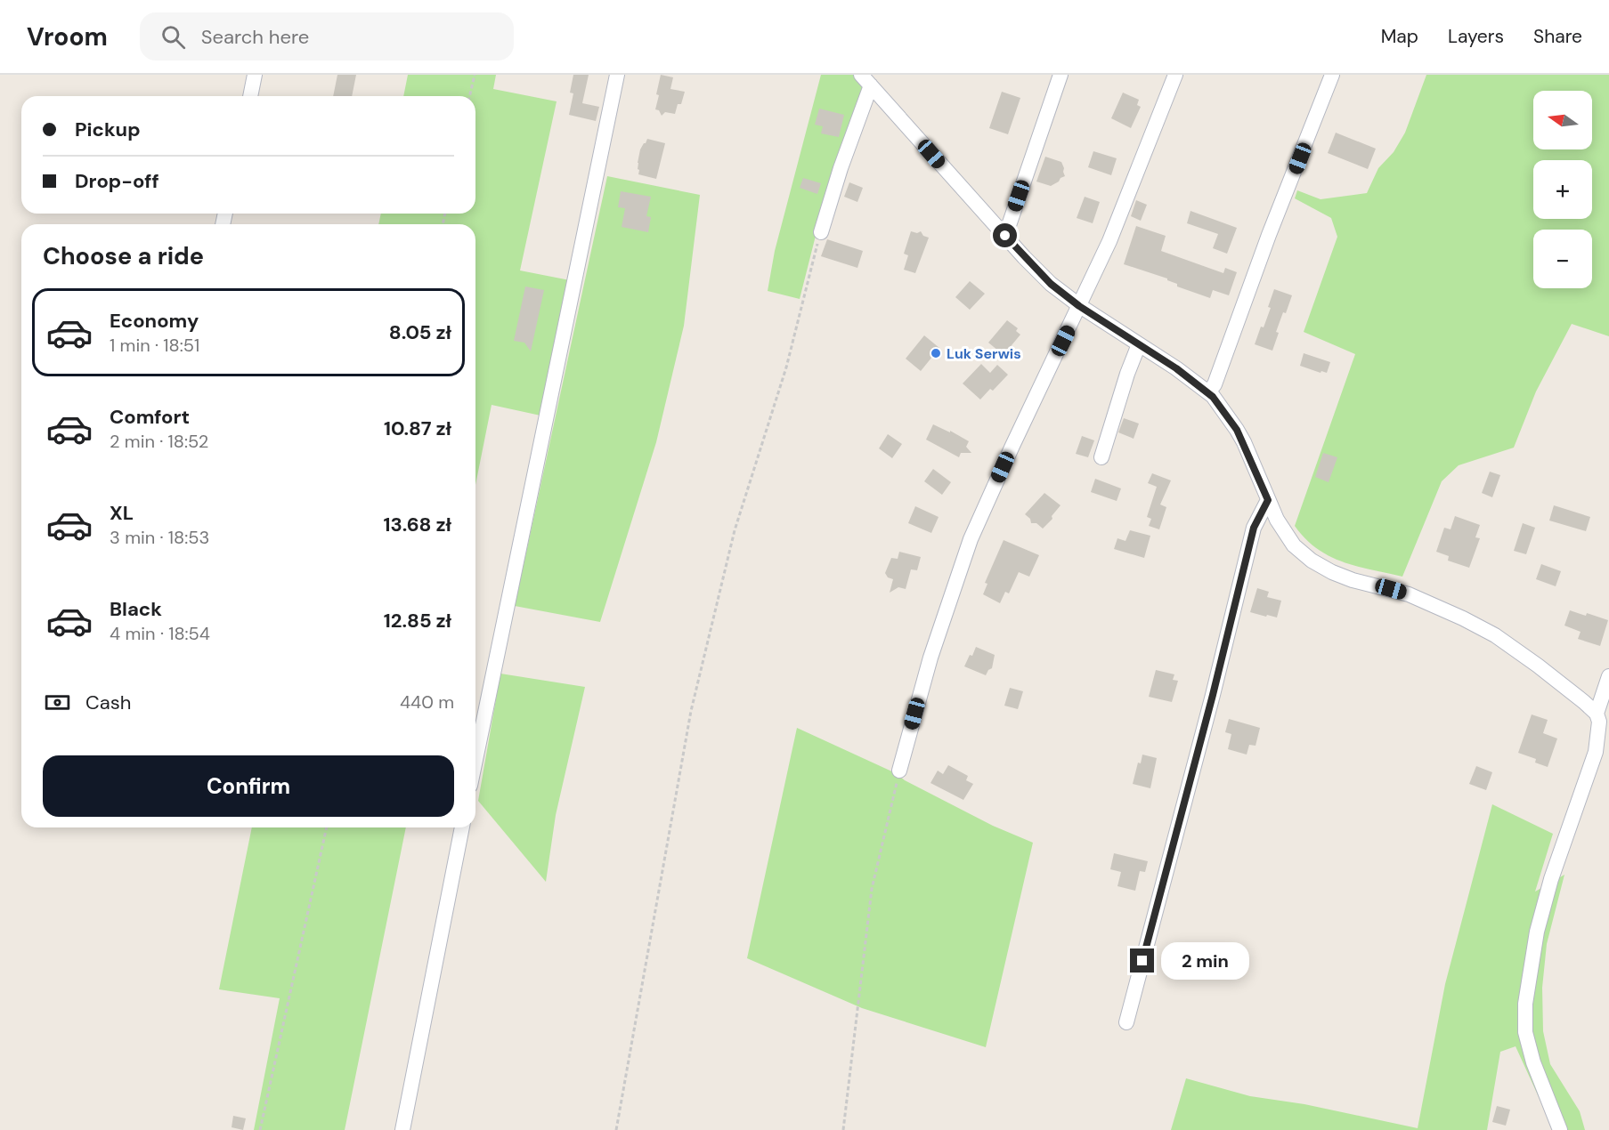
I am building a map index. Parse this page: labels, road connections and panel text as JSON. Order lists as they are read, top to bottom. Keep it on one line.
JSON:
{"places":["Luk Serwis"],"north":"left","page":{"header":"Vroom","search":"Search here","nav":["Map","Layers","Share"],"map_buttons":["+","−"],"banner":["Pickup","Drop-off"],"heading":"Choose a ride","list":[{"name":"Economy","note":"1 min · 18:51","value":"8.05 zł"},{"name":"Comfort","note":"2 min · 18:52","value":"10.87 zł"},{"name":"XL","note":"3 min · 18:53","value":"13.68 zł"},{"name":"Black","note":"4 min · 18:54","value":"12.85 zł"}],"pay":["Cash","440 m"],"buttons":"Confirm","bubble":"2 min"}}
